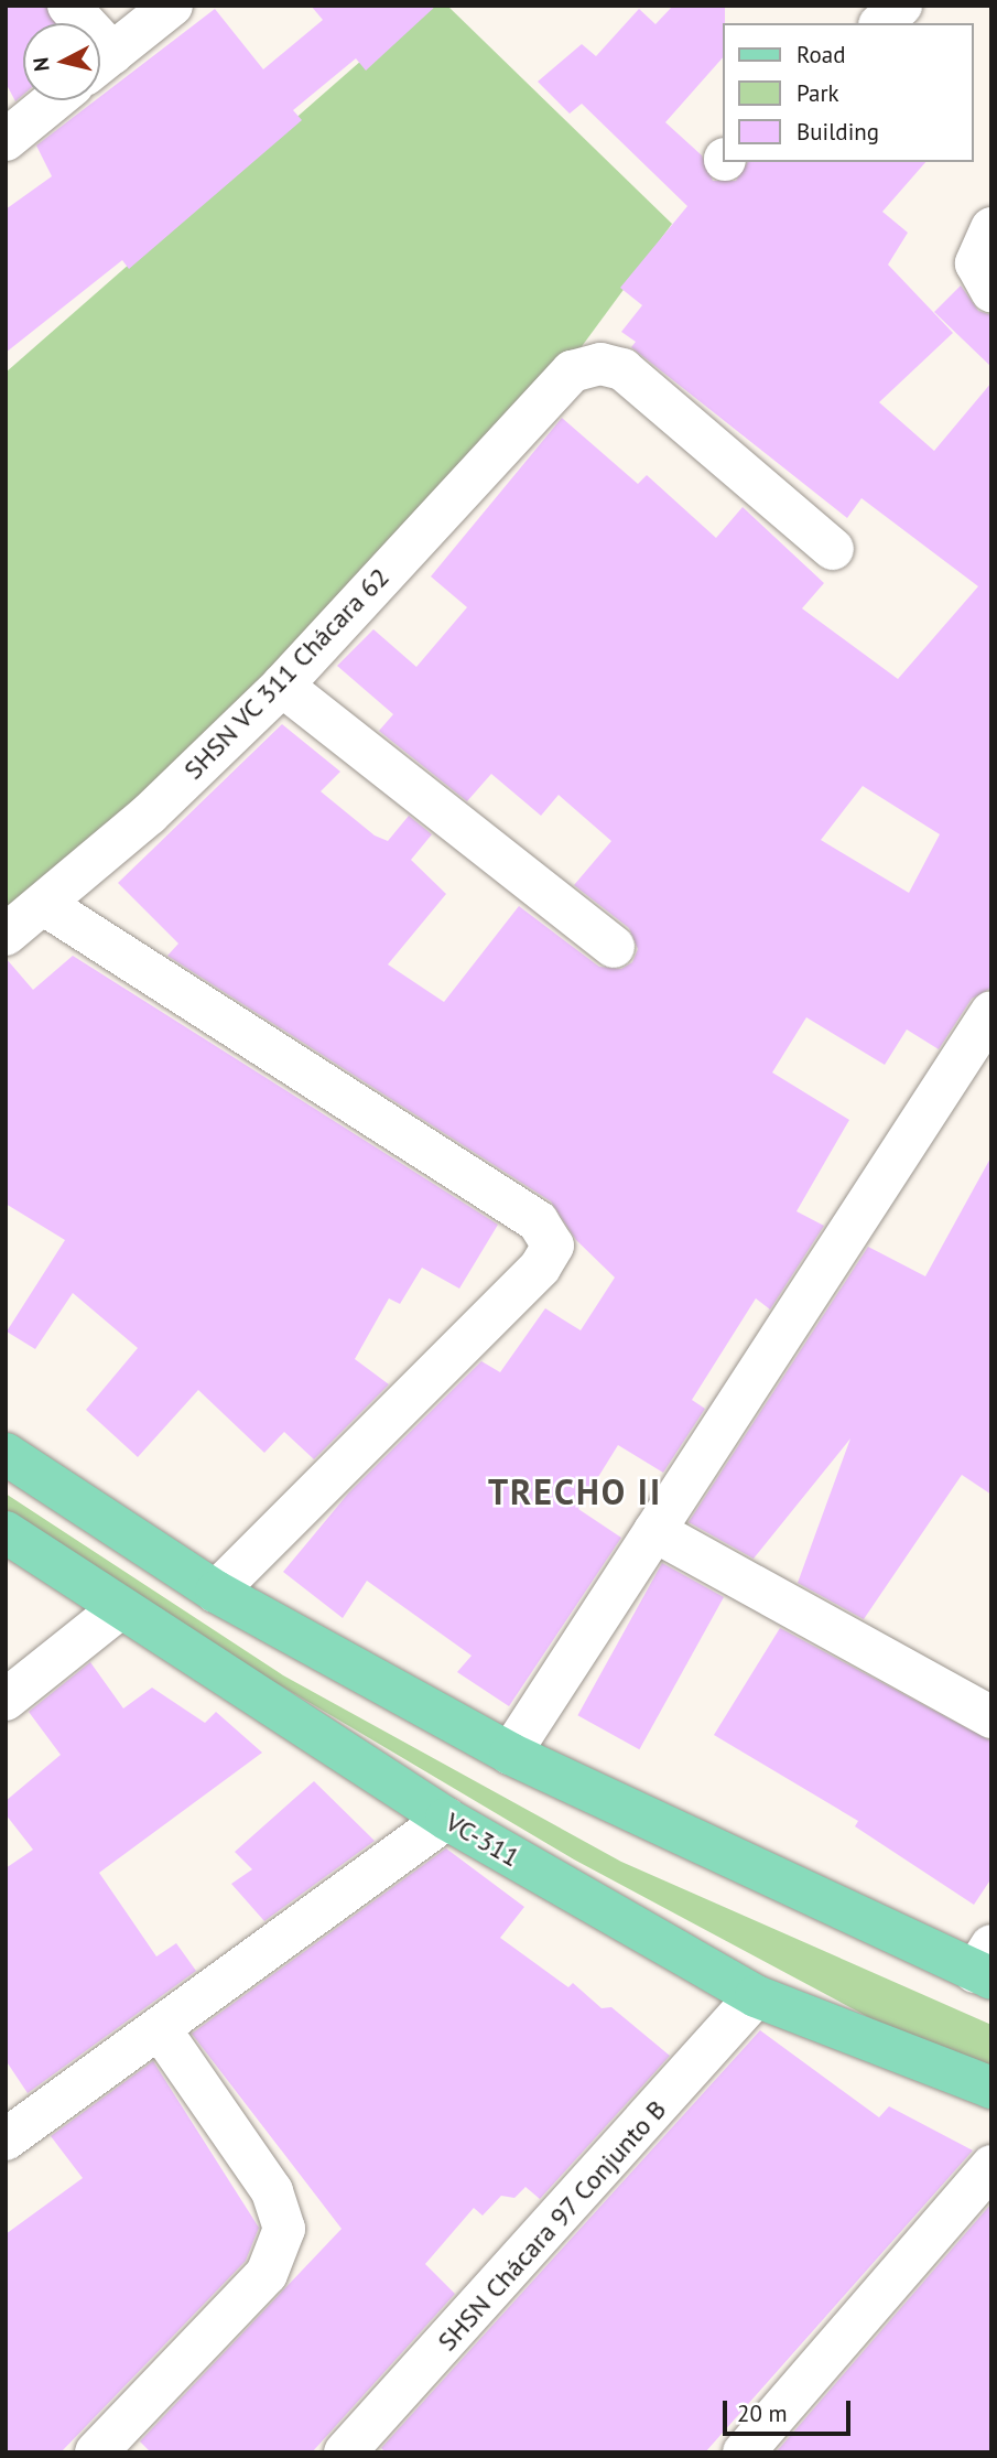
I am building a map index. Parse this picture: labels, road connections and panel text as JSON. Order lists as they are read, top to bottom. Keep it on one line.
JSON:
{"streets":{"main road":["VC-311"],"street":["SHSN VC 311 Chácara 62","SHSN Chácara 97 Conjunto B"]},"crossings":[["VC-311","SHSN Chácara 97 Conjunto B"]],"districts":["TRECHO II"],"legend":["Road","Park","Building"],"scale_bar":"20 m","north":"left"}
